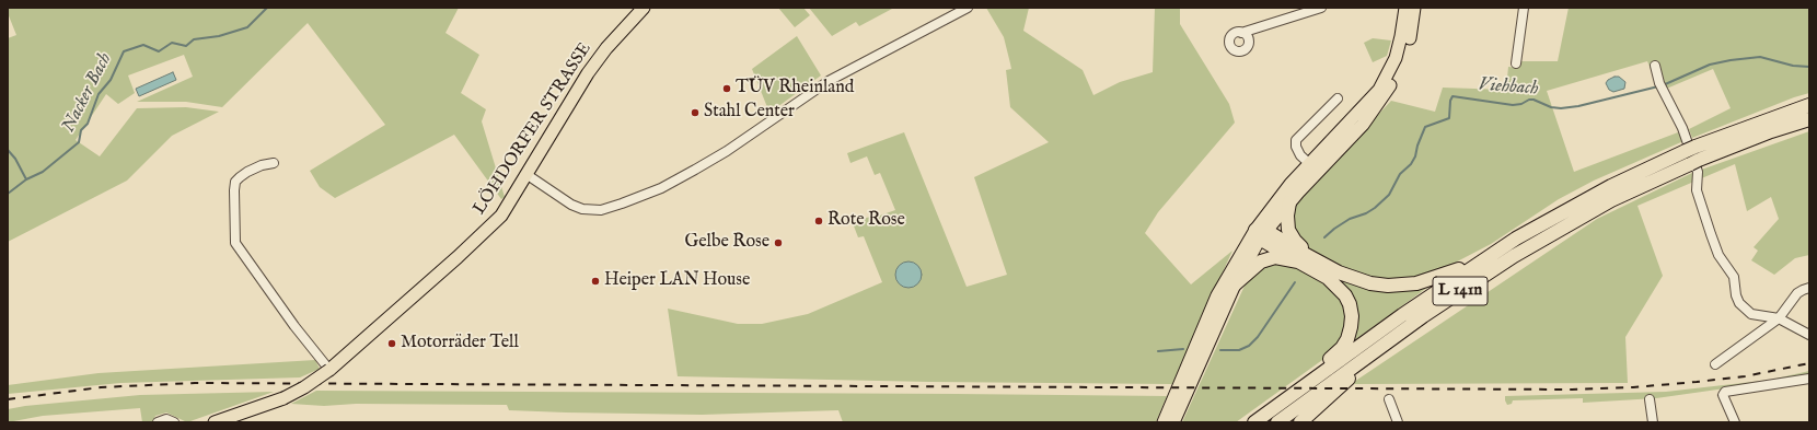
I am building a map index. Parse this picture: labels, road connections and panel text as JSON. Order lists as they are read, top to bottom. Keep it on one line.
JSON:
{"streets":{"highway":["L 141n"],"main road":["LÖHDORFER STRASSE"]},"water":["Viehbach","Nacker Bach"],"places":["TÜV Rheinland","Stahl Center","Rote Rose","Gelbe Rose","Heiper LAN House","Motorräder Tell"]}
